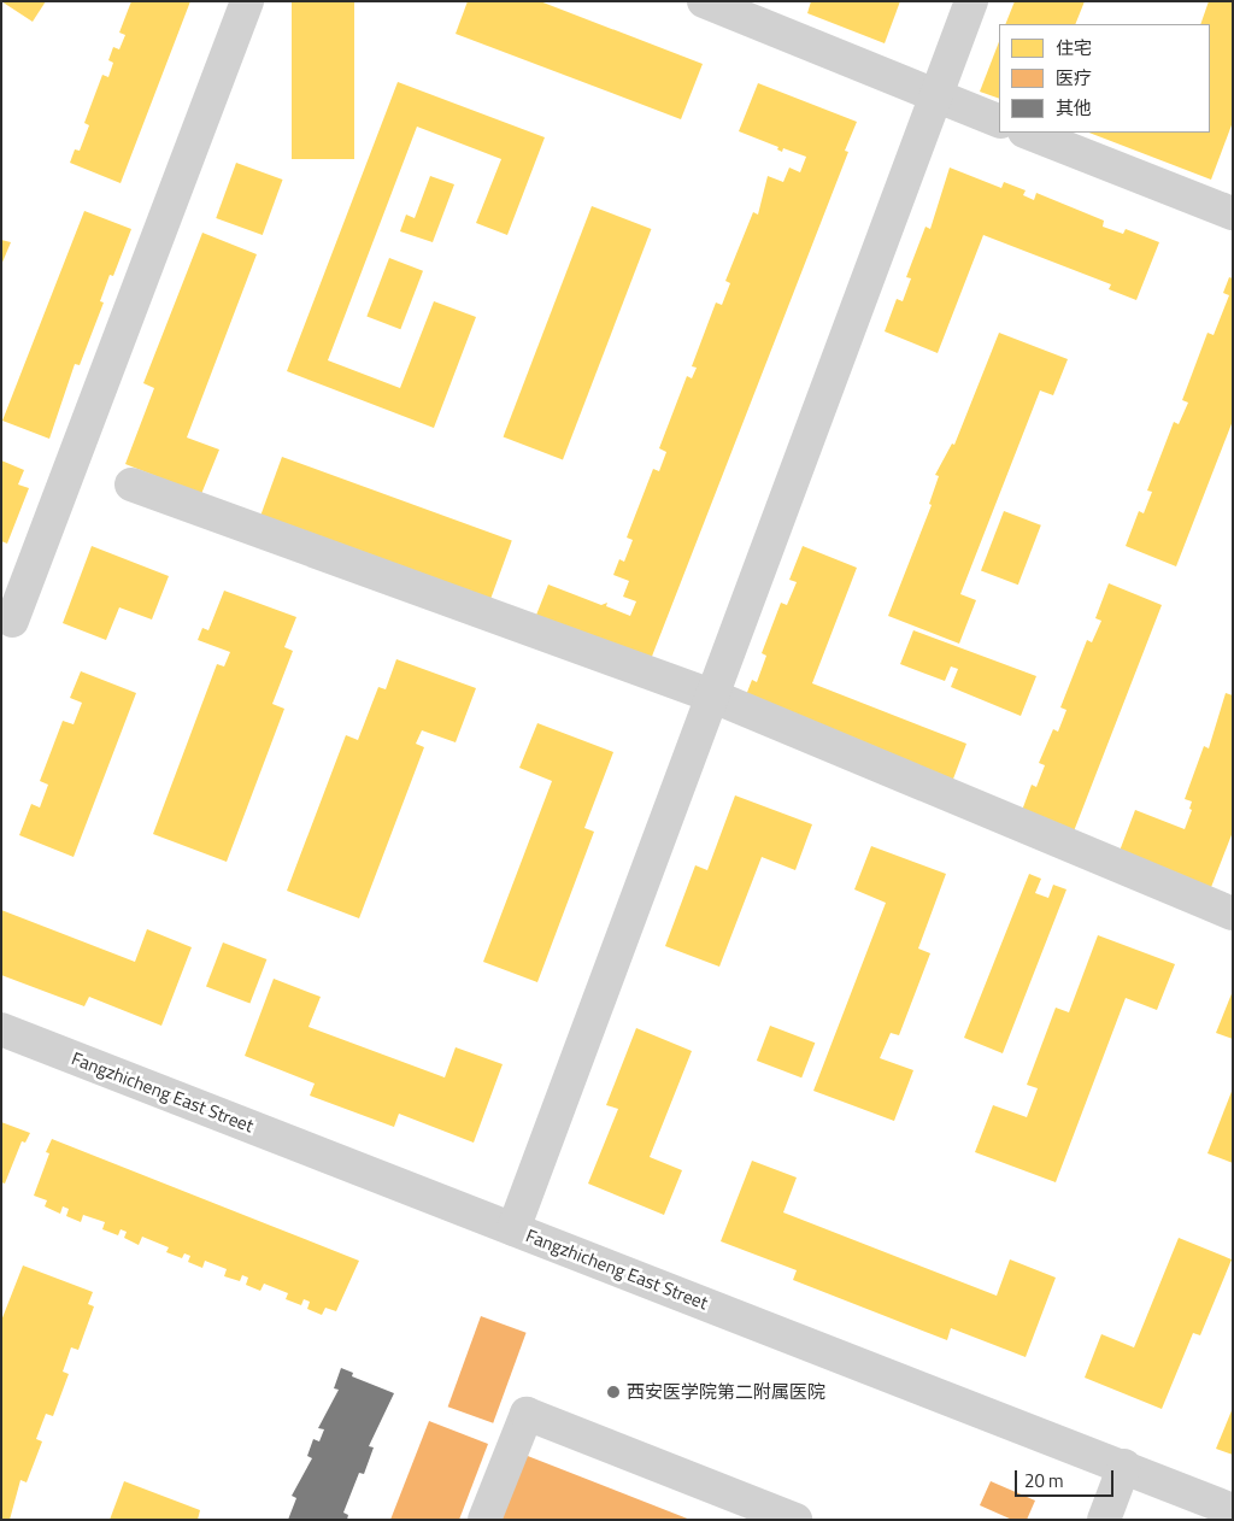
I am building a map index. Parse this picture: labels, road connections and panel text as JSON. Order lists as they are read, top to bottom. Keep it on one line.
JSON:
{"streets":{"street":["Fangzhicheng East Street"]},"places":["西安医学院第二附属医院"],"legend":["住宅","医疗","其他"],"scale_bar":"20 m"}
